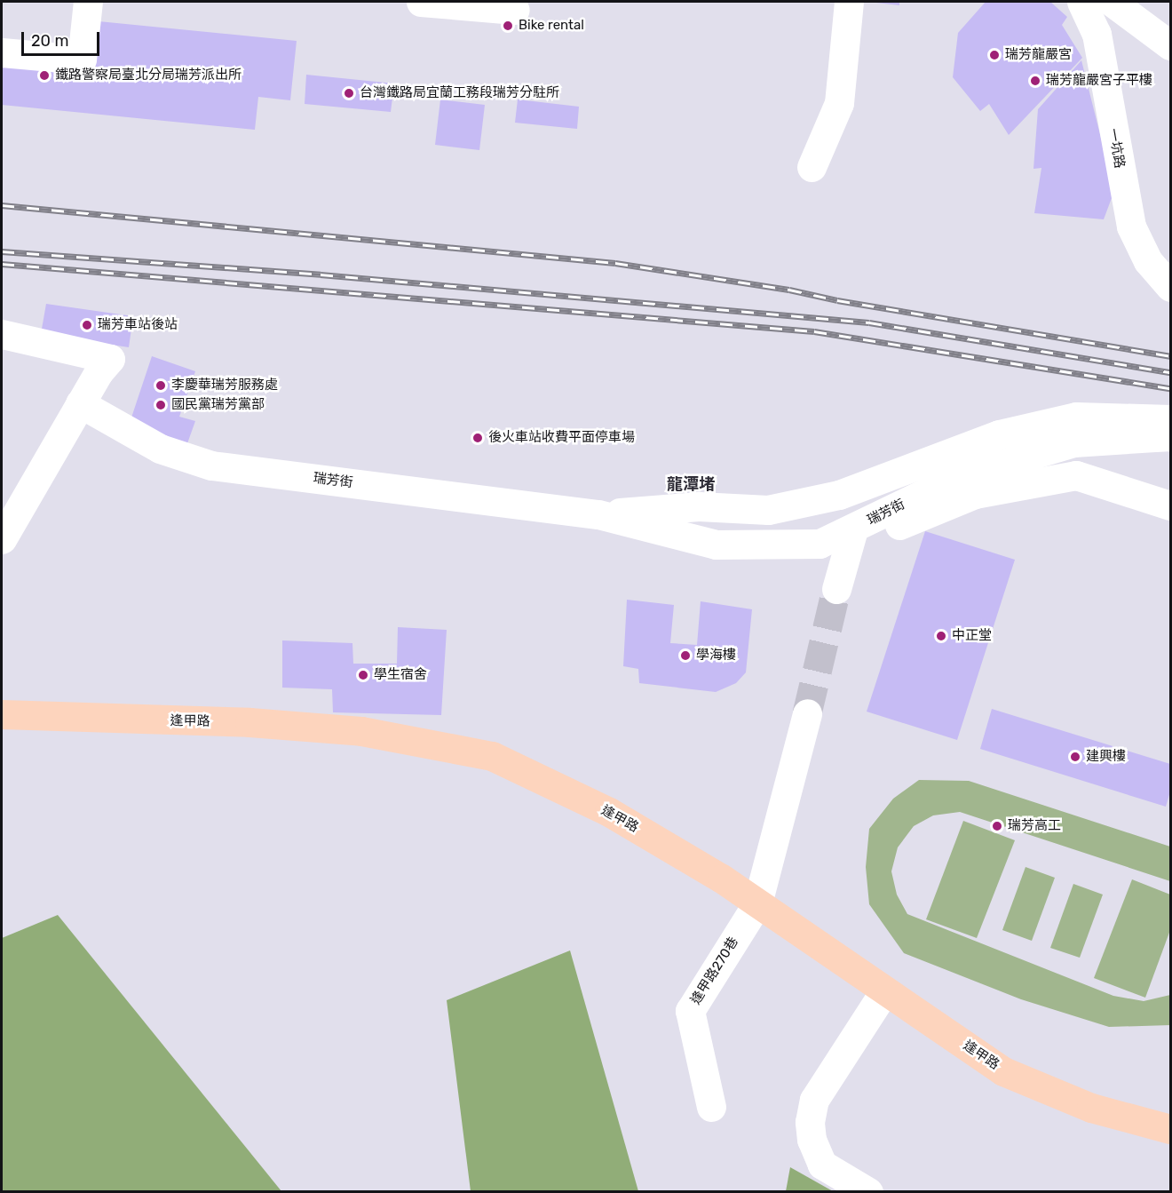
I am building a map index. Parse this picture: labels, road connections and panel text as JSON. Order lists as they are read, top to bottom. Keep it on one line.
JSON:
{"streets":{"main road":["逢甲路"],"street":["一坑路","瑞芳街","逢甲路270巷"]},"crossings":[["逢甲路","逢甲路270巷"]],"districts":["龍潭堵"],"places":["Bike rental","瑞芳龍嚴宮","鐵路警察局臺北分局瑞芳派出所","瑞芳龍嚴宮子平樓","台灣鐵路局宜蘭工務段瑞芳分駐所","瑞芳車站後站","李慶華瑞芳服務處","國民黨瑞芳黨部","後火車站收費平面停車場","中正堂","學海樓","學生宿舍","建興樓","瑞芳高工"],"scale_bar":"20 m"}
